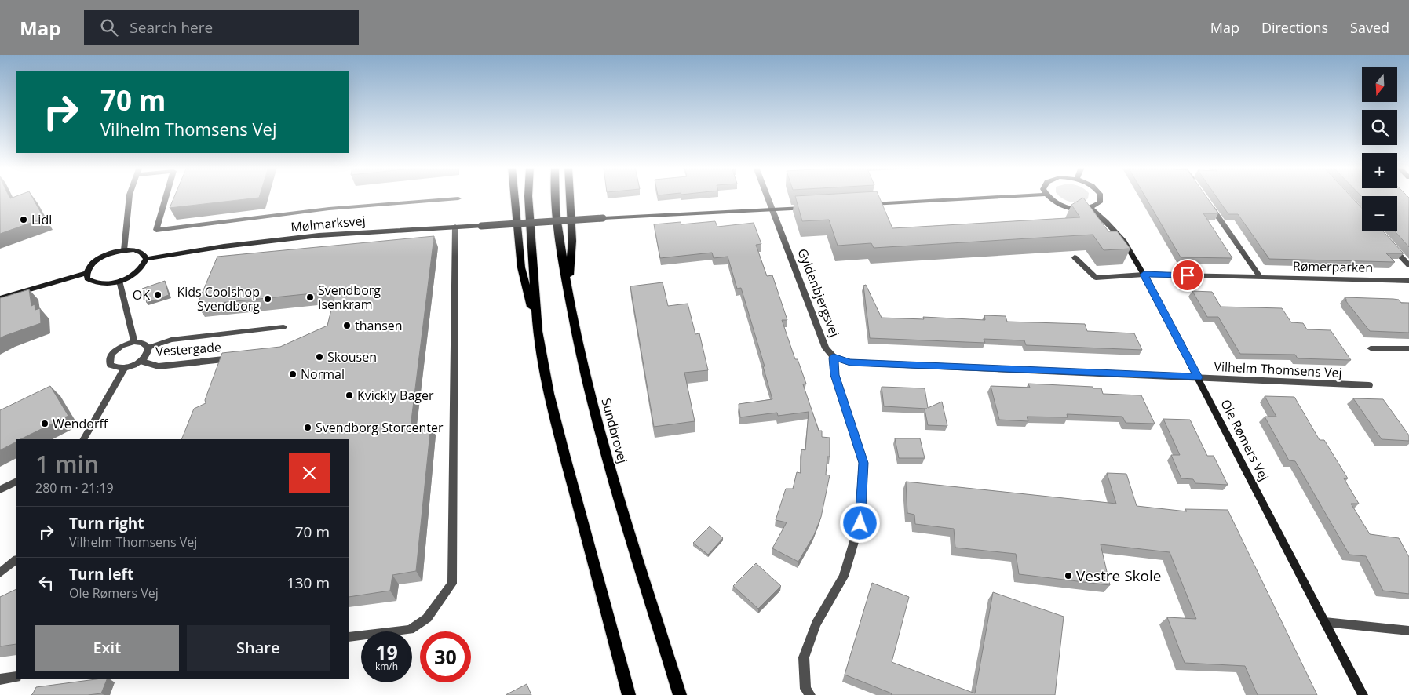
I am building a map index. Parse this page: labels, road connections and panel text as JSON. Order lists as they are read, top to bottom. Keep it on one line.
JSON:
{"streets":{"main road":["Sundbrovej"],"street":["Mølmarksvej","Rømerparken","Gyldenbjergsvej","Vestergade","Vilhelm Thomsens Vej","Ole Rømers Vej"]},"crossings":[["Mølmarksvej","Gyldenbjergsvej"],["Rømerparken","Ole Rømers Vej"],["Gyldenbjergsvej","Vilhelm Thomsens Vej"],["Vilhelm Thomsens Vej","Ole Rømers Vej"]],"places":["Lidl","OK","Svendborg Isenkram","Kids Coolshop Svendborg","thansen","Skousen","Normal","Kvickly Bager","Wendorff","Svendborg Storcenter","Vestre Skole"],"north":"bottom","page":{"header":"Map","search":"Search here","nav":["Map","Directions","Saved"],"map_buttons":["+","−"],"turn":["70 m","Vilhelm Thomsens Vej"],"heading":["1 min","280 m · 21:19"],"list":[{"name":"Turn right","note":"Vilhelm Thomsens Vej","value":"70 m"},{"name":"Turn left","note":"Ole Rømers Vej","value":"130 m"}],"buttons":["Exit","Share"],"speed":"19 km/h","limit":"30"}}
